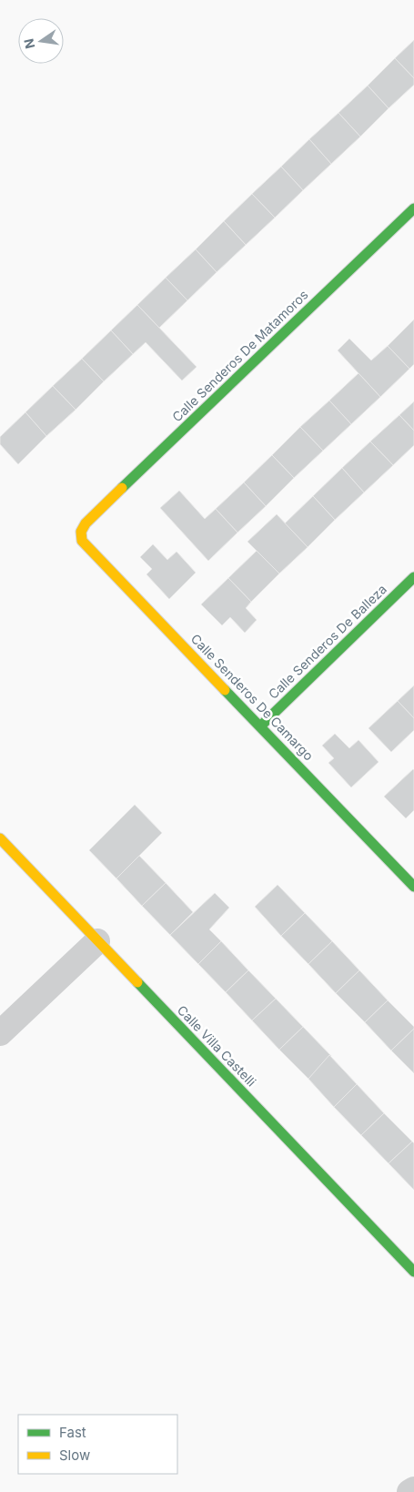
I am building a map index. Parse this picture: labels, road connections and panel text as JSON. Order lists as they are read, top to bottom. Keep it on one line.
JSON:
{"streets":{"street":["Calle Senderos De Matamoros","Calle Senderos De Balleza","Calle Senderos De Camargo","Calle Villa Castelli"]},"crossings":[["Calle Senderos De Matamoros","Calle Senderos De Camargo"],["Calle Senderos De Balleza","Calle Senderos De Camargo"]],"legend":["Fast","Slow"],"north":"left"}
